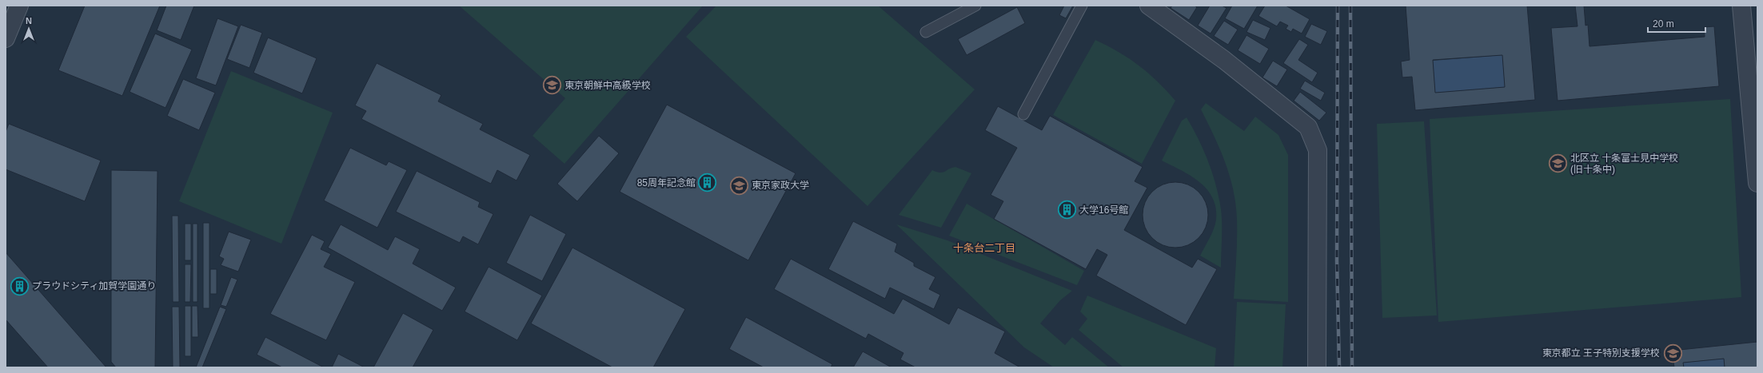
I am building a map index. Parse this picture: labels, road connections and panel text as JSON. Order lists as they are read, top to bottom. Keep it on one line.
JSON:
{"districts":["十条台二丁目"],"places":{"school or university":["東京朝鮮中高級学校","北区立 十条富士見中学校 (旧十条中)","東京家政大学","東京都立 王子特別支援学校"],"building":["85周年記念館","大学16号館","プラウドシティ加賀学園通り"]},"scale_bar":"20 m","north":"top"}
